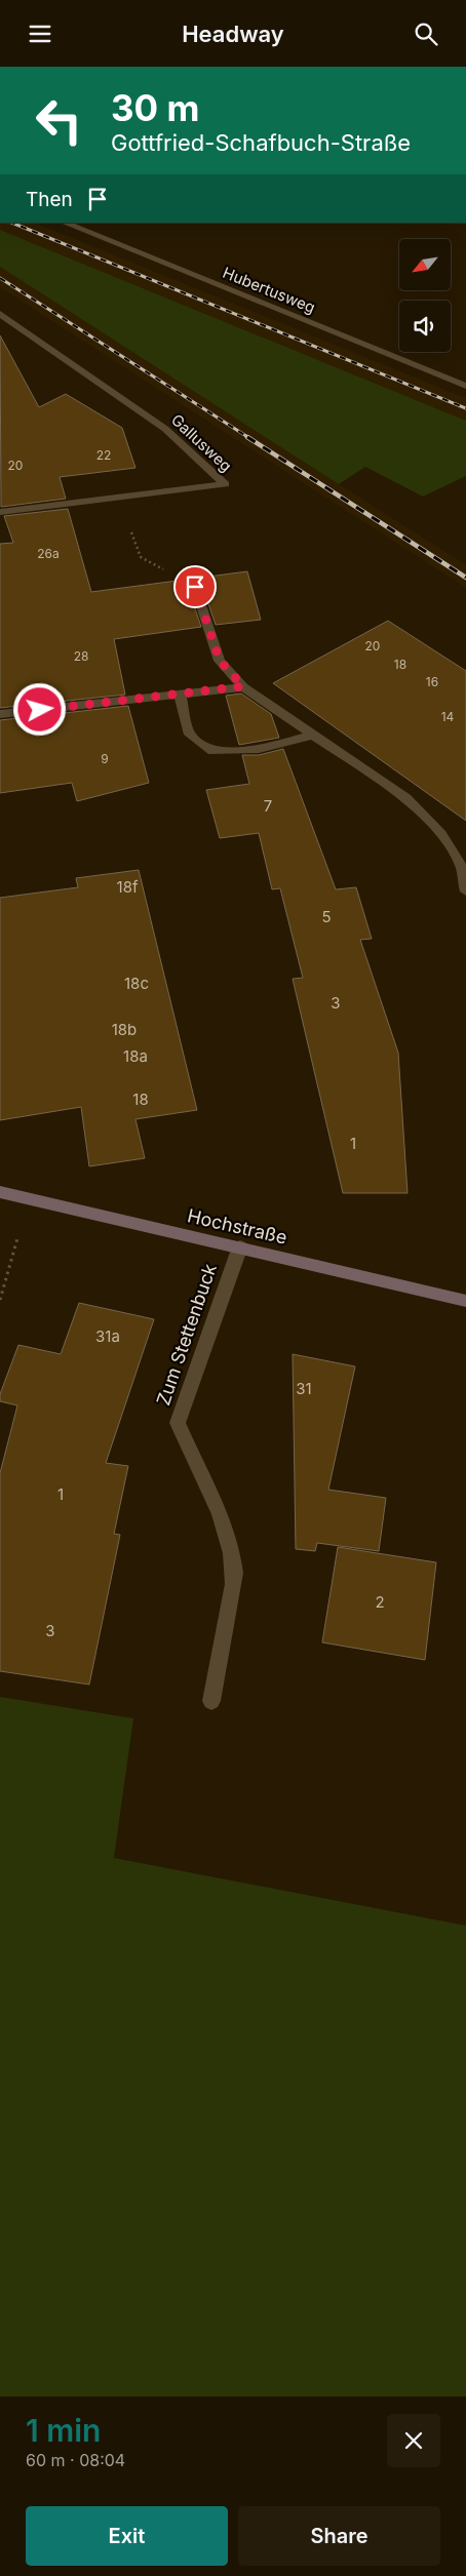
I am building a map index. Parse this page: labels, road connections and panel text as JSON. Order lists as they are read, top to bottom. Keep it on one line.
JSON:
{"streets":{"street":["Hubertusweg","Gallusweg","Hochstraße","Zum Stettenbuck"]},"crossings":[["Hochstraße","Zum Stettenbuck"]],"house_numbers":["22","20","26a","20","28","18","16","14","9","7","18f","5","18c","3","18b","18a","18","1","31a","31","1","2","3"],"north":"bottom left","page":{"header":"Headway","turn":["30 m","Gottfried-Schafbuch-Straße"],"then":"Then","heading":["1 min","60 m · 08:04"],"buttons":["Exit","Share"]}}
